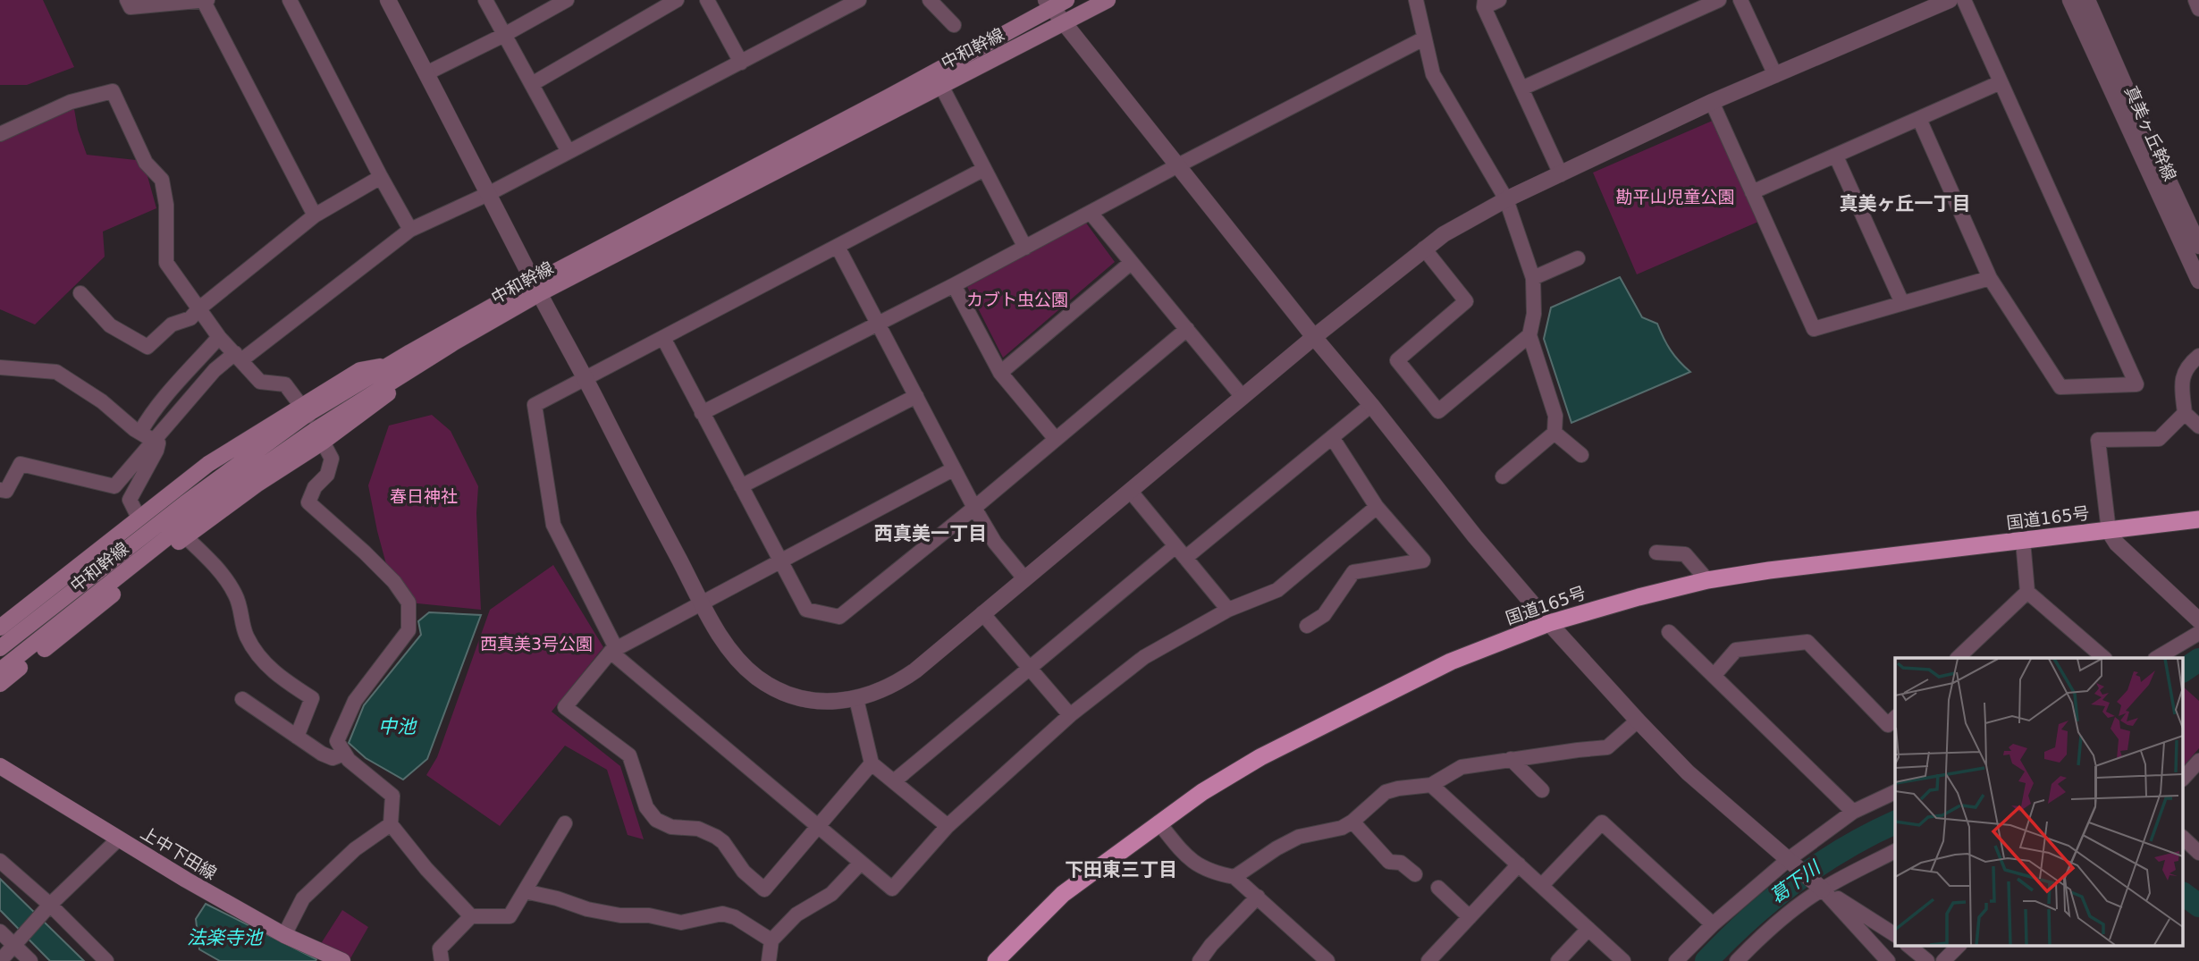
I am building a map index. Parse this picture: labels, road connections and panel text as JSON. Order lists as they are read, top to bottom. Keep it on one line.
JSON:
{"streets":{"highway":["国道165号"],"main road":["中和幹線","上中下田線"],"street":["真美ヶ丘幹線"]},"districts":["真美ヶ丘一丁目","西真美一丁目","下田東三丁目"],"water":["中池","葛下川","法楽寺池"],"parks":["勘平山児童公園","カブト虫公園","春日神社","西真美3号公園"]}
